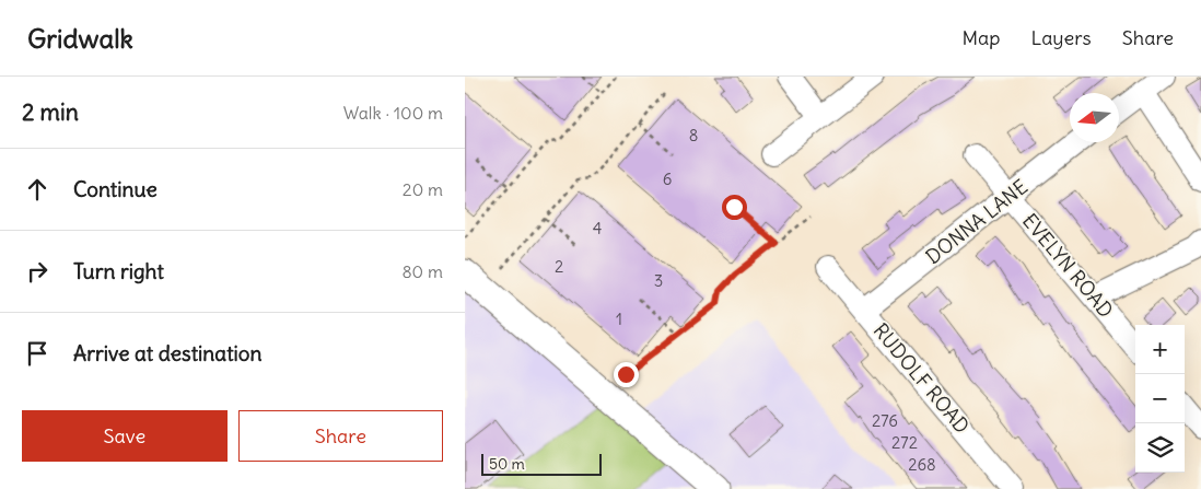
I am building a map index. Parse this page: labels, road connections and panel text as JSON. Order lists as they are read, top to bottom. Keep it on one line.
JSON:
{"streets":{"street":["DONNA LANE","EVELYN ROAD","RUDOLF ROAD"]},"crossings":[["DONNA LANE","EVELYN ROAD"],["DONNA LANE","RUDOLF ROAD"]],"house_numbers":["8","6","4","2","3","1","276","272","268"],"scale_bar":"50 m","north":"left","page":{"header":"Gridwalk","nav":["Map","Layers","Share"],"heading":["2 min","Walk · 100 m"],"list":[["Continue","20 m"],["Turn right","80 m"],"Arrive at destination"],"map_buttons":["+","−"],"buttons":["Save","Share"],"scale":"50 m"}}
